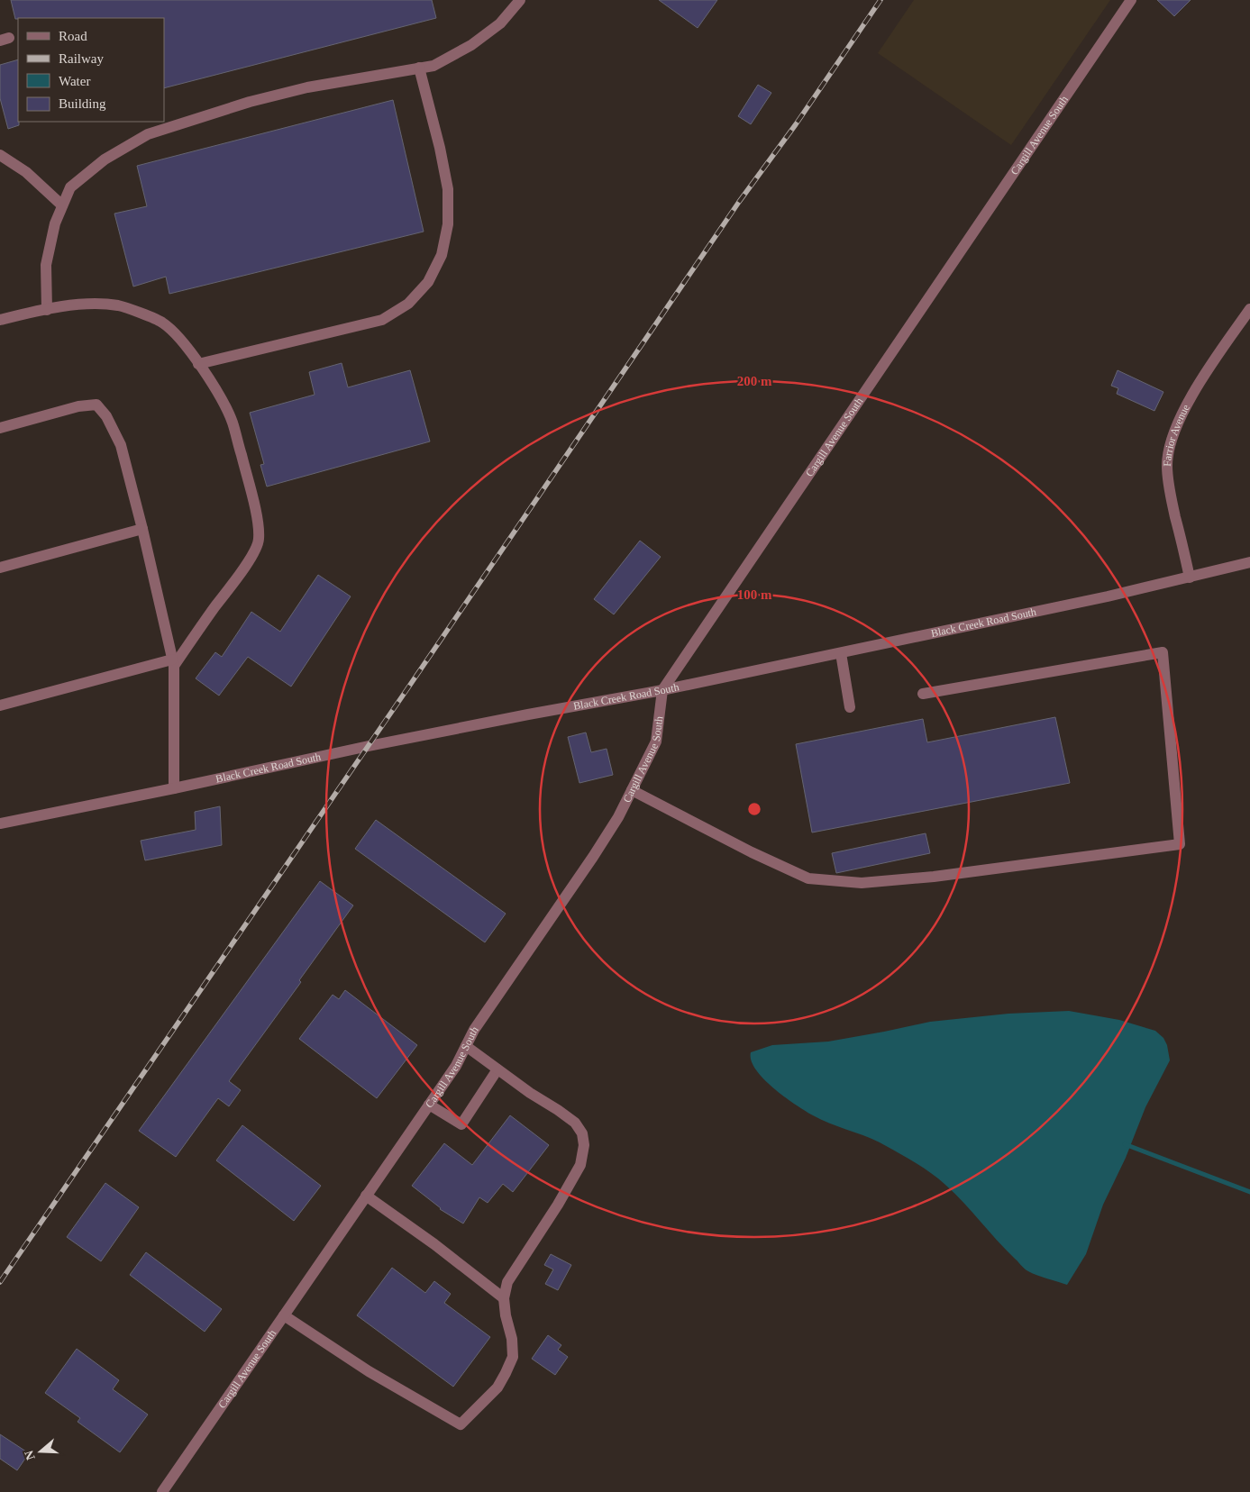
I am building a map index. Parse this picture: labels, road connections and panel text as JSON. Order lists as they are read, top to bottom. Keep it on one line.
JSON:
{"streets":{"street":["Cargill Avenue South","Farrior Avenue","Black Creek Road South"]},"crossings":[["Cargill Avenue South","Black Creek Road South"],["Farrior Avenue","Black Creek Road South"]],"legend":["Road","Railway","Water","Building"],"north":"left","rings":["200 m","100 m"]}
